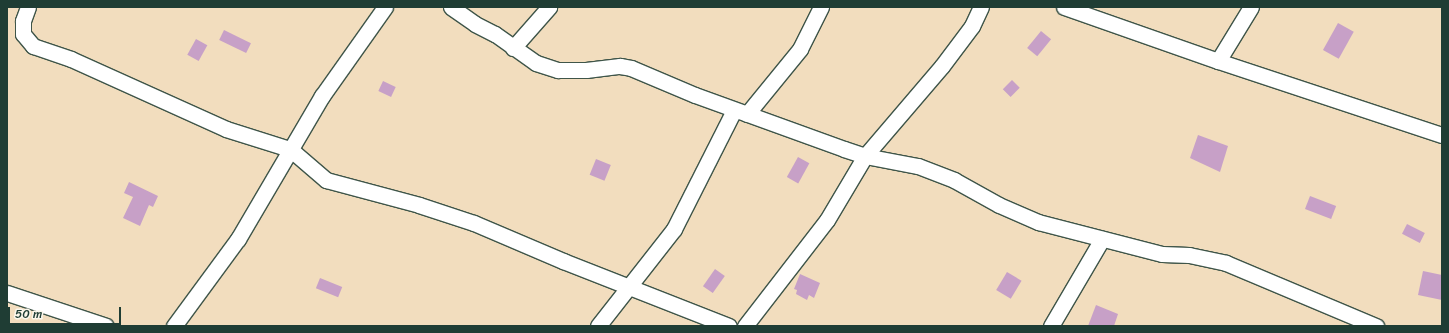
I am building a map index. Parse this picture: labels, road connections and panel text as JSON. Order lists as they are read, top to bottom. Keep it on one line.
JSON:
{"scale_bar":"50 m"}
